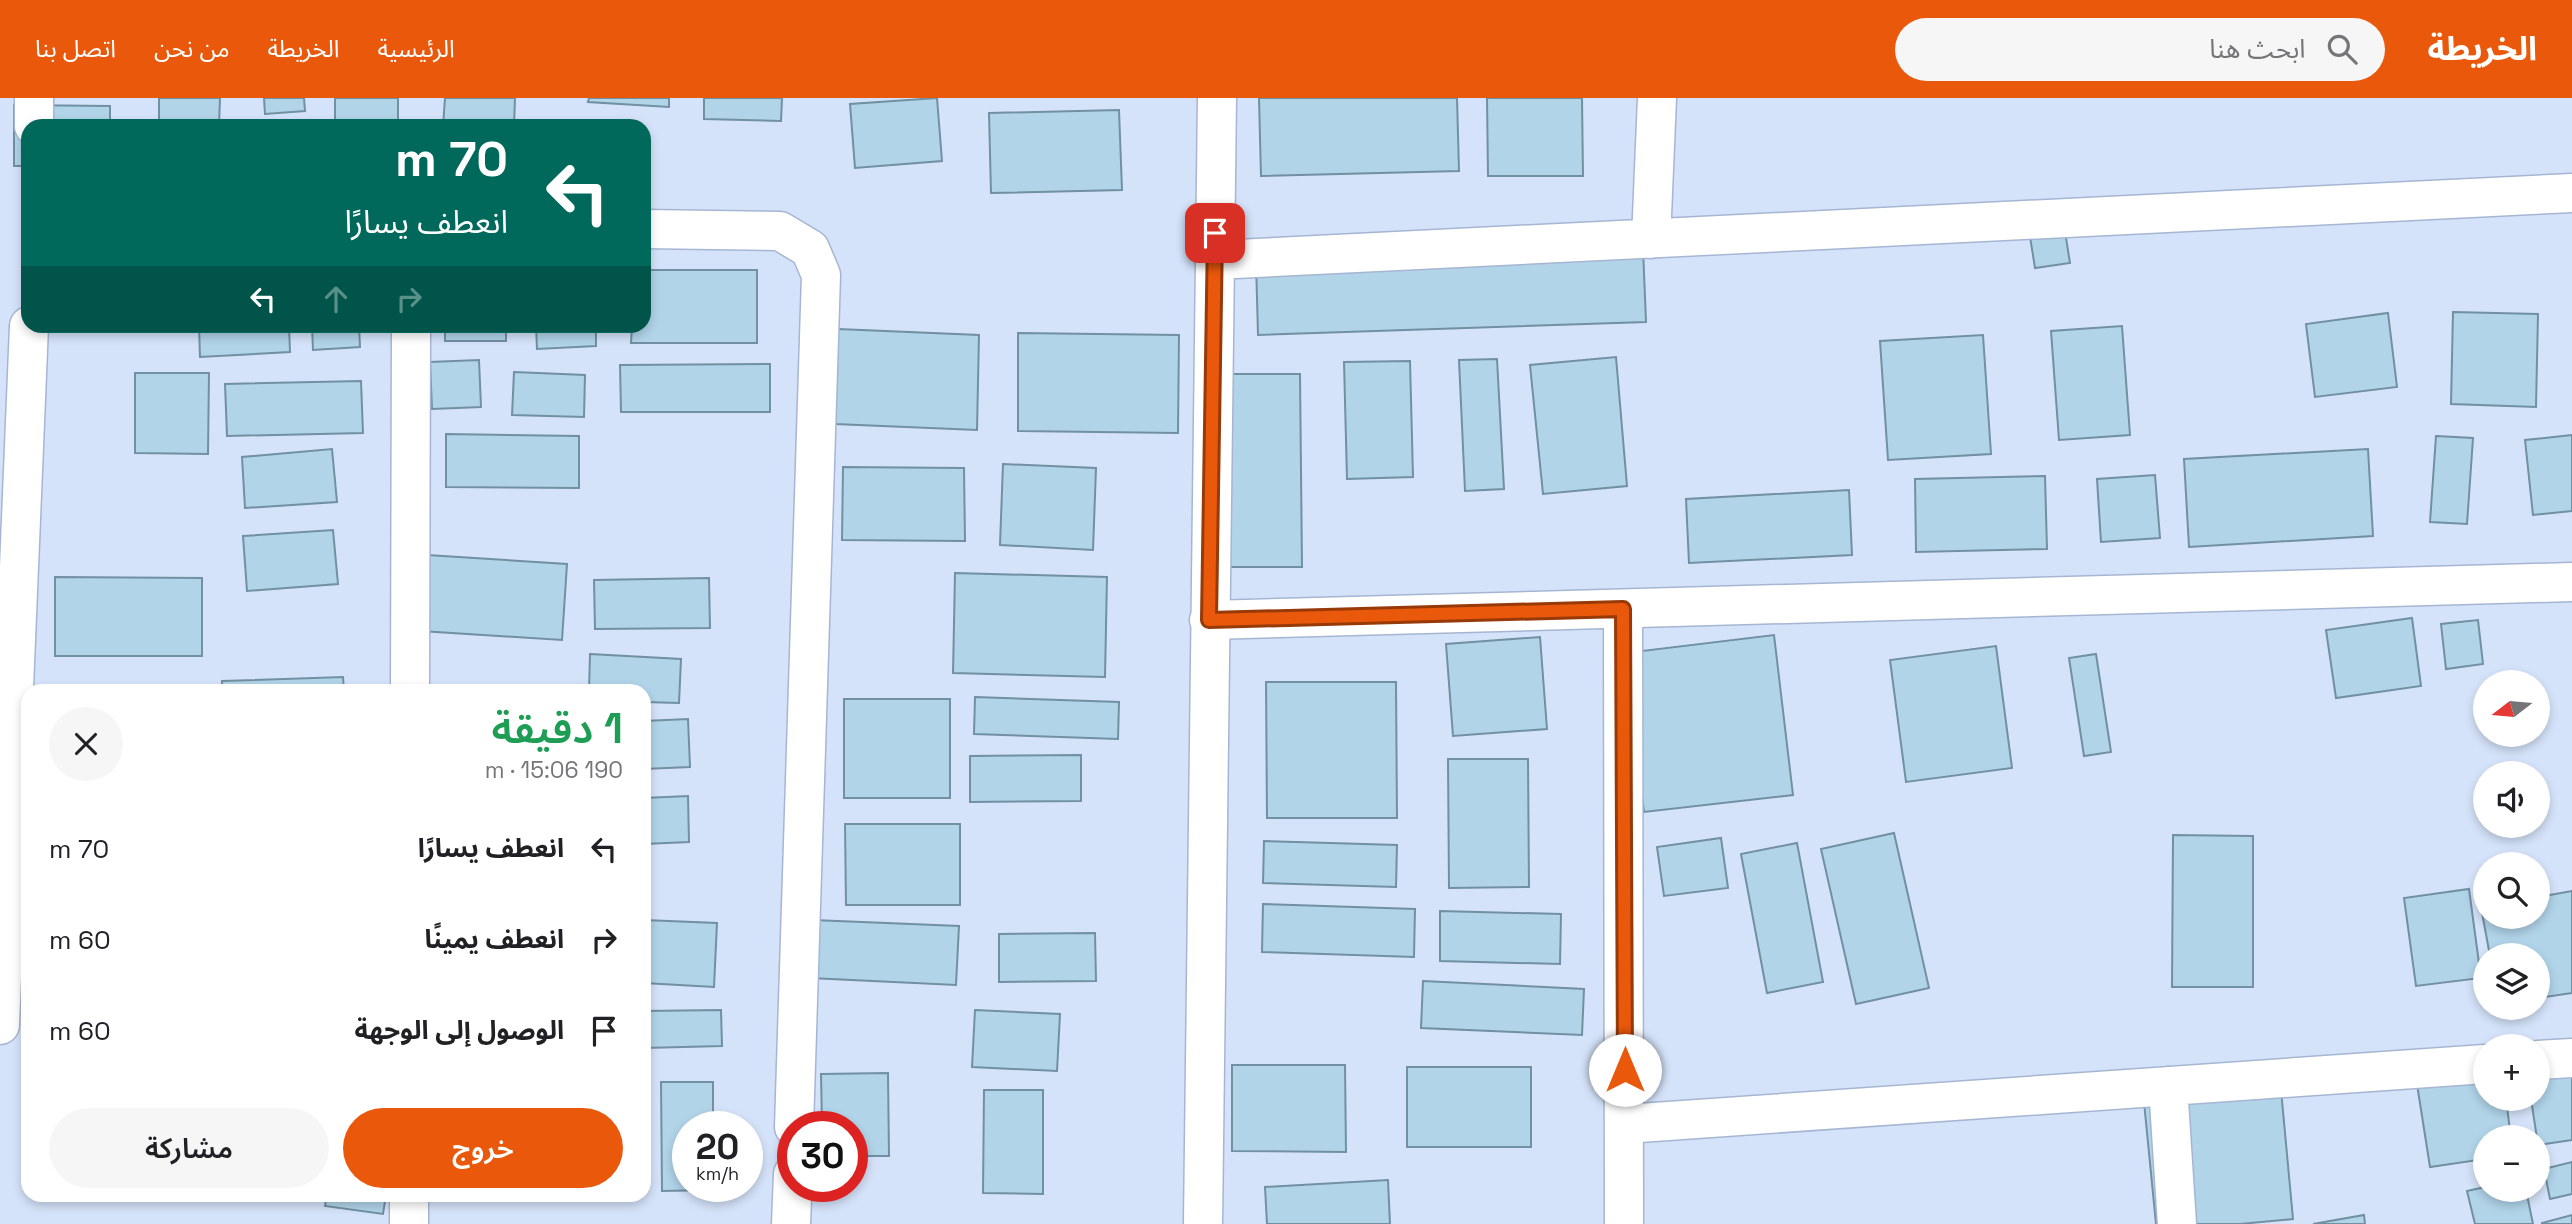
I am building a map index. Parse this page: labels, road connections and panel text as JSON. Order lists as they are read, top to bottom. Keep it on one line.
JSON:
{"north":"left","page":{"header":"الخريطة","search":"ابحث هنا","nav":["الرئيسية","الخريطة","من نحن","اتصل بنا"],"turn":["70 m","انعطف يسارًا"],"map_buttons":["+","−"],"heading":["1 دقيقة","190 m · 15:06"],"list":[{"name":"انعطف يسارًا","value":"70 m"},{"name":"انعطف يمينًا","value":"60 m"},{"name":"الوصول إلى الوجهة","value":"60 m"}],"buttons":["خروج","مشاركة"],"speed":"20 km/h","limit":"30"}}
